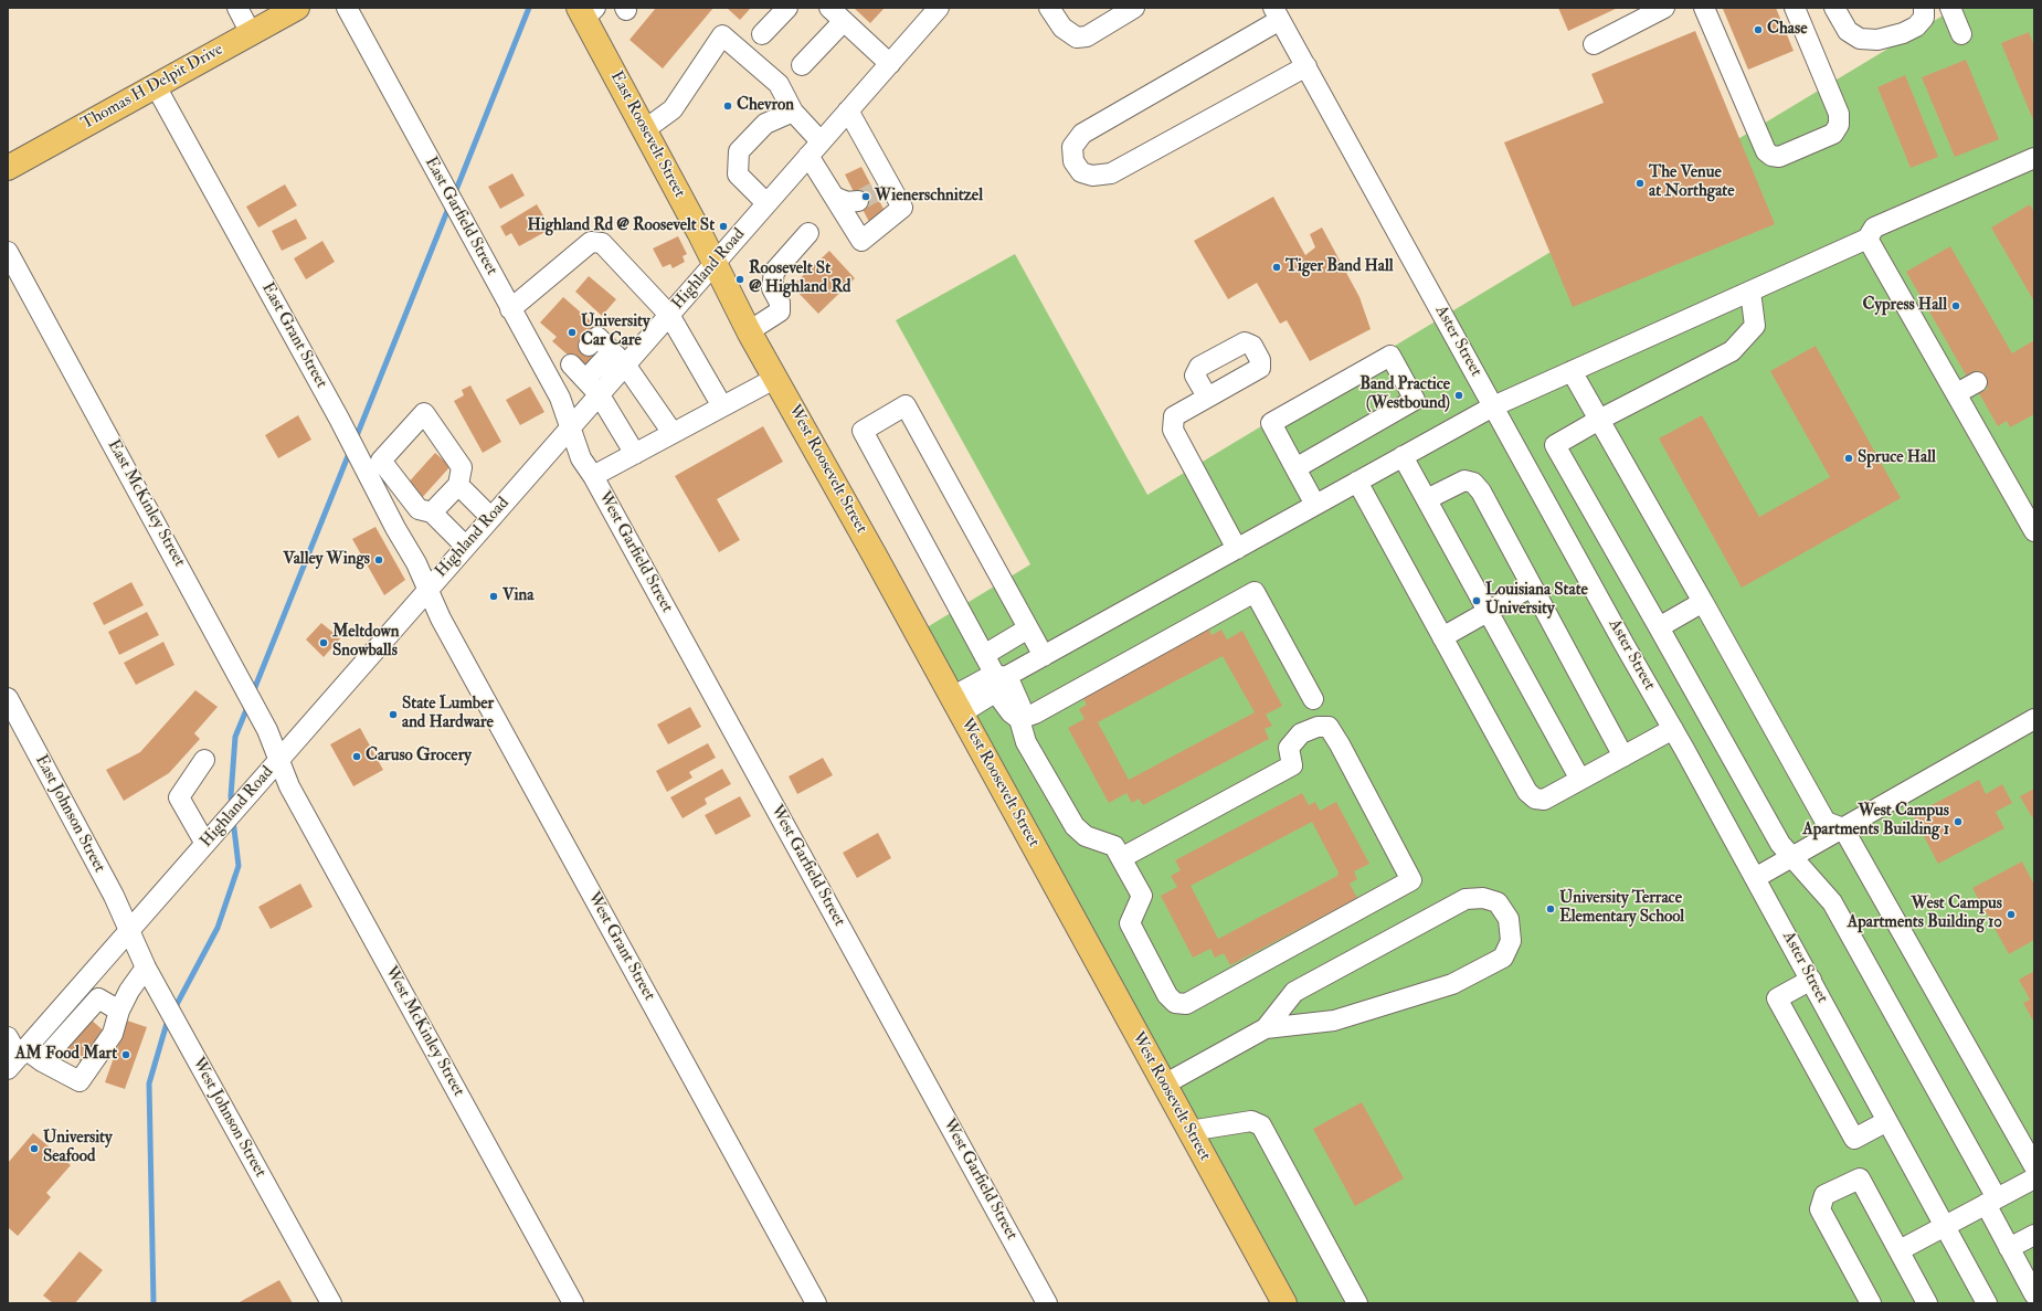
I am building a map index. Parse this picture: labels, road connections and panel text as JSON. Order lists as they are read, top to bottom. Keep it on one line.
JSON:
{"streets":{"main road":["Thomas H Delpit Drive","East Roosevelt Street","West Roosevelt Street"],"street":["East Garfield Street","Highland Road","East Grant Street","Aster Street","East McKinley Street","West Garfield Street","East Johnson Street","West Grant Street","West McKinley Street","West Johnson Street"]},"crossings":[["Thomas H Delpit Drive","East Grant Street"],["East Roosevelt Street","Highland Road"],["East Roosevelt Street","West Roosevelt Street"],["East Garfield Street","Highland Road"],["East Garfield Street","West Garfield Street"],["Highland Road","East Grant Street"],["Highland Road","West Roosevelt Street"],["Highland Road","East McKinley Street"],["Highland Road","West Garfield Street"],["Highland Road","East Johnson Street"],["Highland Road","West Grant Street"],["Highland Road","West McKinley Street"],["Highland Road","West Johnson Street"],["East Grant Street","West Grant Street"],["East McKinley Street","West McKinley Street"],["East Johnson Street","West Johnson Street"]],"places":["Chase","Chevron","The Venue at Northgate","Wienerschnitzel","Highland Rd @ Roosevelt St","Tiger Band Hall","Roosevelt St @ Highland Rd","Cypress Hall","University Car Care","Band Practice (Westbound)","Spruce Hall","Valley Wings","Vina","Louisiana State University","Meltdown Snowballs","State Lumber and Hardware","Caruso Grocery","West Campus Apartments Building 1","University Terrace Elementary School","West Campus Apartments Building 10","AM Food Mart","University Seafood"]}
